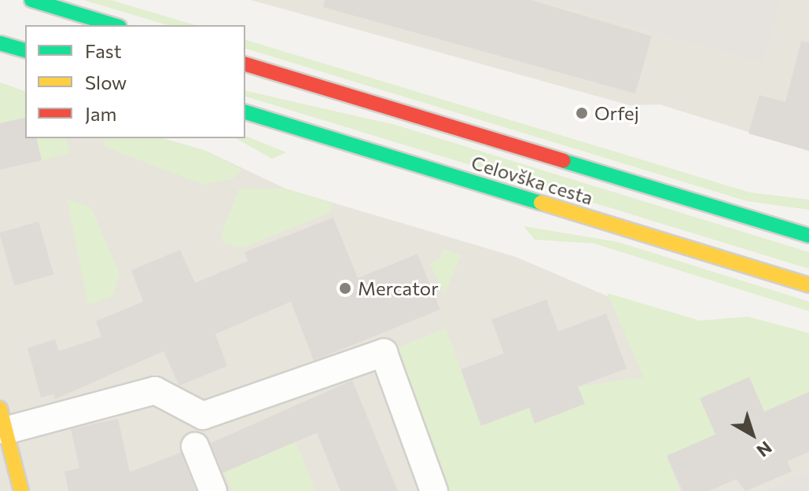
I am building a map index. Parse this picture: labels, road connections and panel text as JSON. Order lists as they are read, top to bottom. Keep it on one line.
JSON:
{"streets":{"main road":["Celovška cesta"]},"places":["Orfej","Mercator"],"legend":["Fast","Slow","Jam"],"north":"bottom right"}
